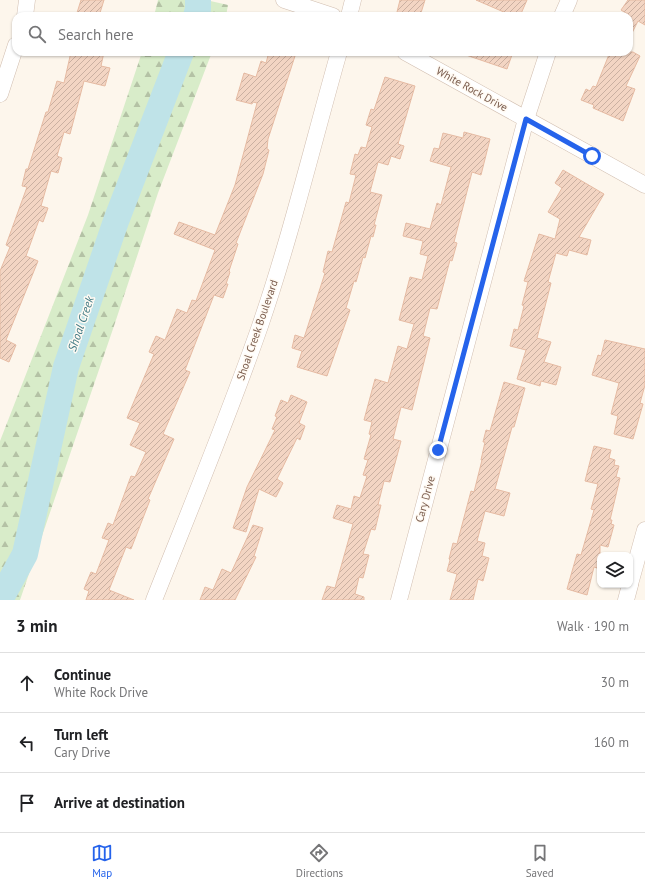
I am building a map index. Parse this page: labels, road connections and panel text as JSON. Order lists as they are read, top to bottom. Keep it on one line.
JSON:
{"streets":{"street":["White Rock Drive","Shoal Creek Boulevard","Cary Drive"]},"crossings":[["White Rock Drive","Cary Drive"]],"water":["Shoal Creek"],"page":{"search":"Search here","heading":["3 min","Walk · 190 m"],"list":[["Continue","White Rock Drive","30 m"],["Turn left","Cary Drive","160 m"],"Arrive at destination"],"nav":["Map","Directions","Saved"]}}
